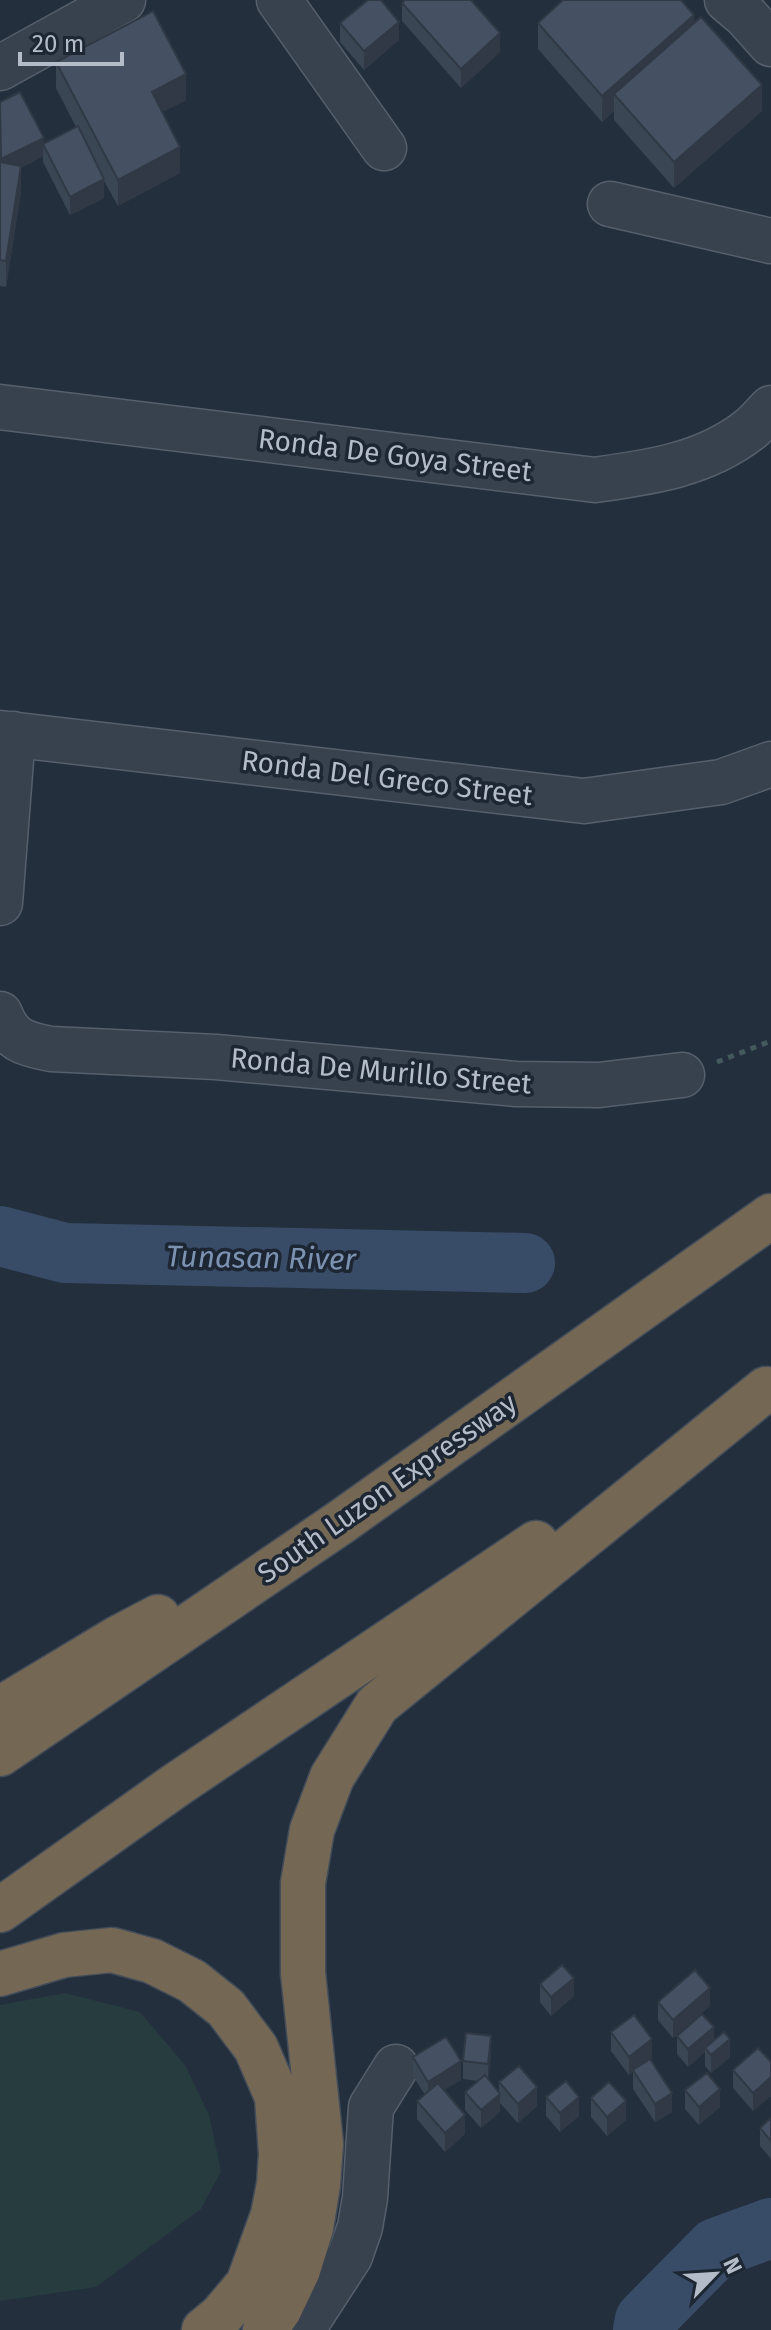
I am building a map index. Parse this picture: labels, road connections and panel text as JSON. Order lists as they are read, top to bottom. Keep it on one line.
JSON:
{"streets":{"highway":["South Luzon Expressway"],"street":["Ronda De Goya Street","Ronda Del Greco Street","Ronda De Murillo Street"]},"water":["Tunasan River"],"scale_bar":"20 m","north":"top right"}
